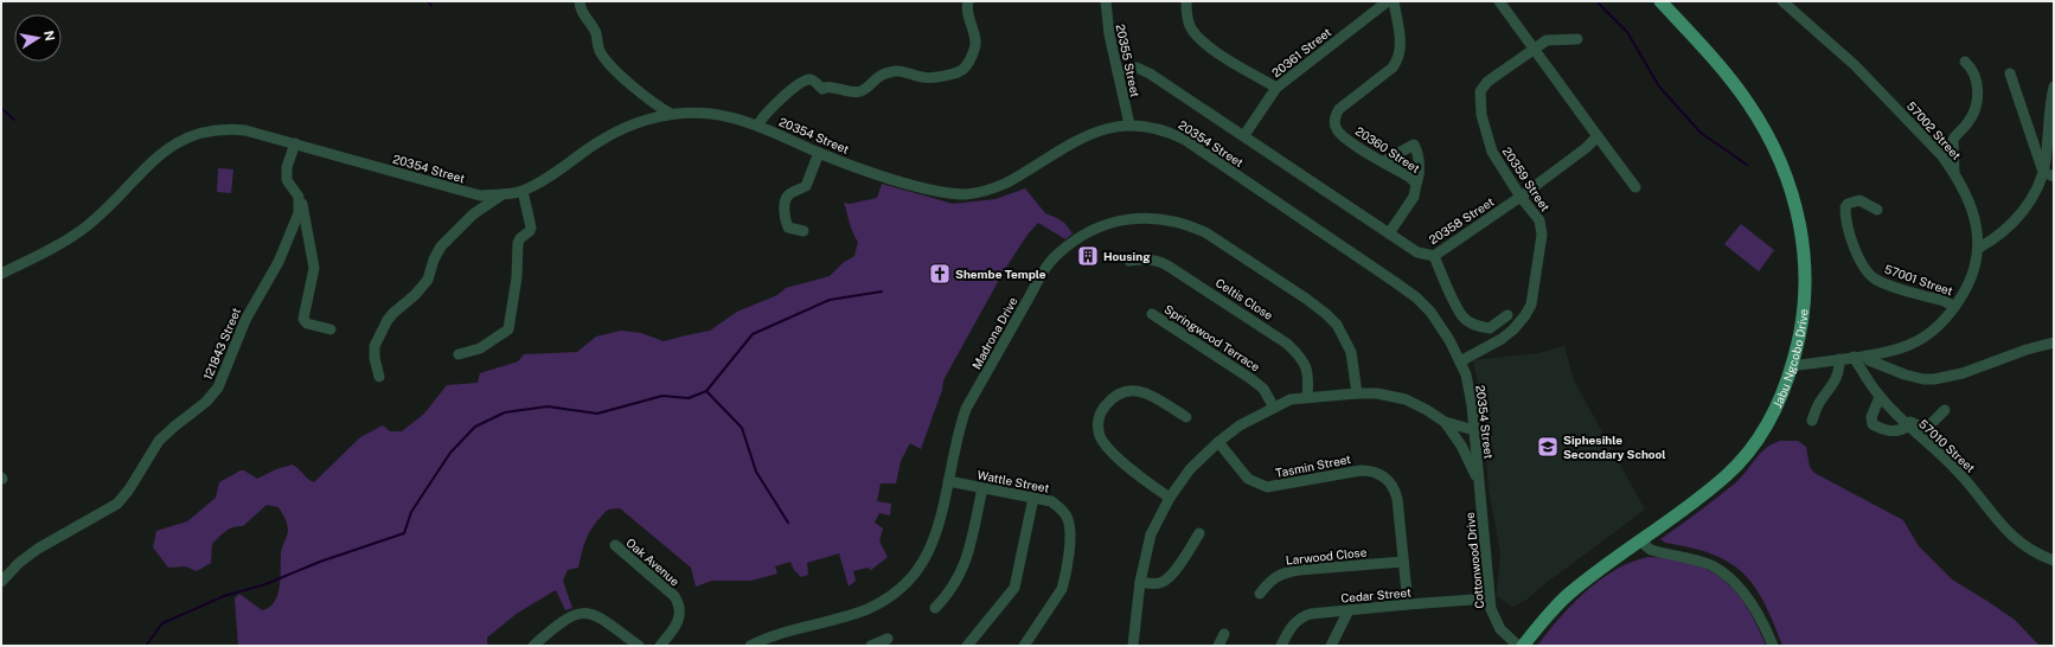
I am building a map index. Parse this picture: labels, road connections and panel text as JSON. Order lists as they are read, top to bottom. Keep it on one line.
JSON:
{"streets":{"main road":["Jabu Ngcobo Drive"],"street":["20361 Street","20355 Street","57002 Street","20354 Street","20360 Street","20359 Street","20358 Street","57001 Street","Celtis Close","Madrona Drive","Springwood Terrace","121843 Street","57010 Street","Tasmin Street","Wattle Street","Larwood Close","Cottonwood Drive","Oak Avenue","Cedar Street"]},"crossings":[["20361 Street","20358 Street"],["20355 Street","20354 Street"],["20355 Street","20358 Street"],["57002 Street","57001 Street"],["57002 Street","Jabu Ngcobo Drive"],["57002 Street","57010 Street"],["20354 Street","20359 Street"],["20354 Street","Cottonwood Drive"],["20360 Street","20358 Street"],["20359 Street","20358 Street"],["Madrona Drive","Wattle Street"],["Tasmin Street","Larwood Close"],["Tasmin Street","Cedar Street"],["Cottonwood Drive","Cedar Street"]],"places":{"building":["Housing"],"church":["Shembe Temple"],"school or university":["Siphesihle Secondary School"]},"north":"right"}
